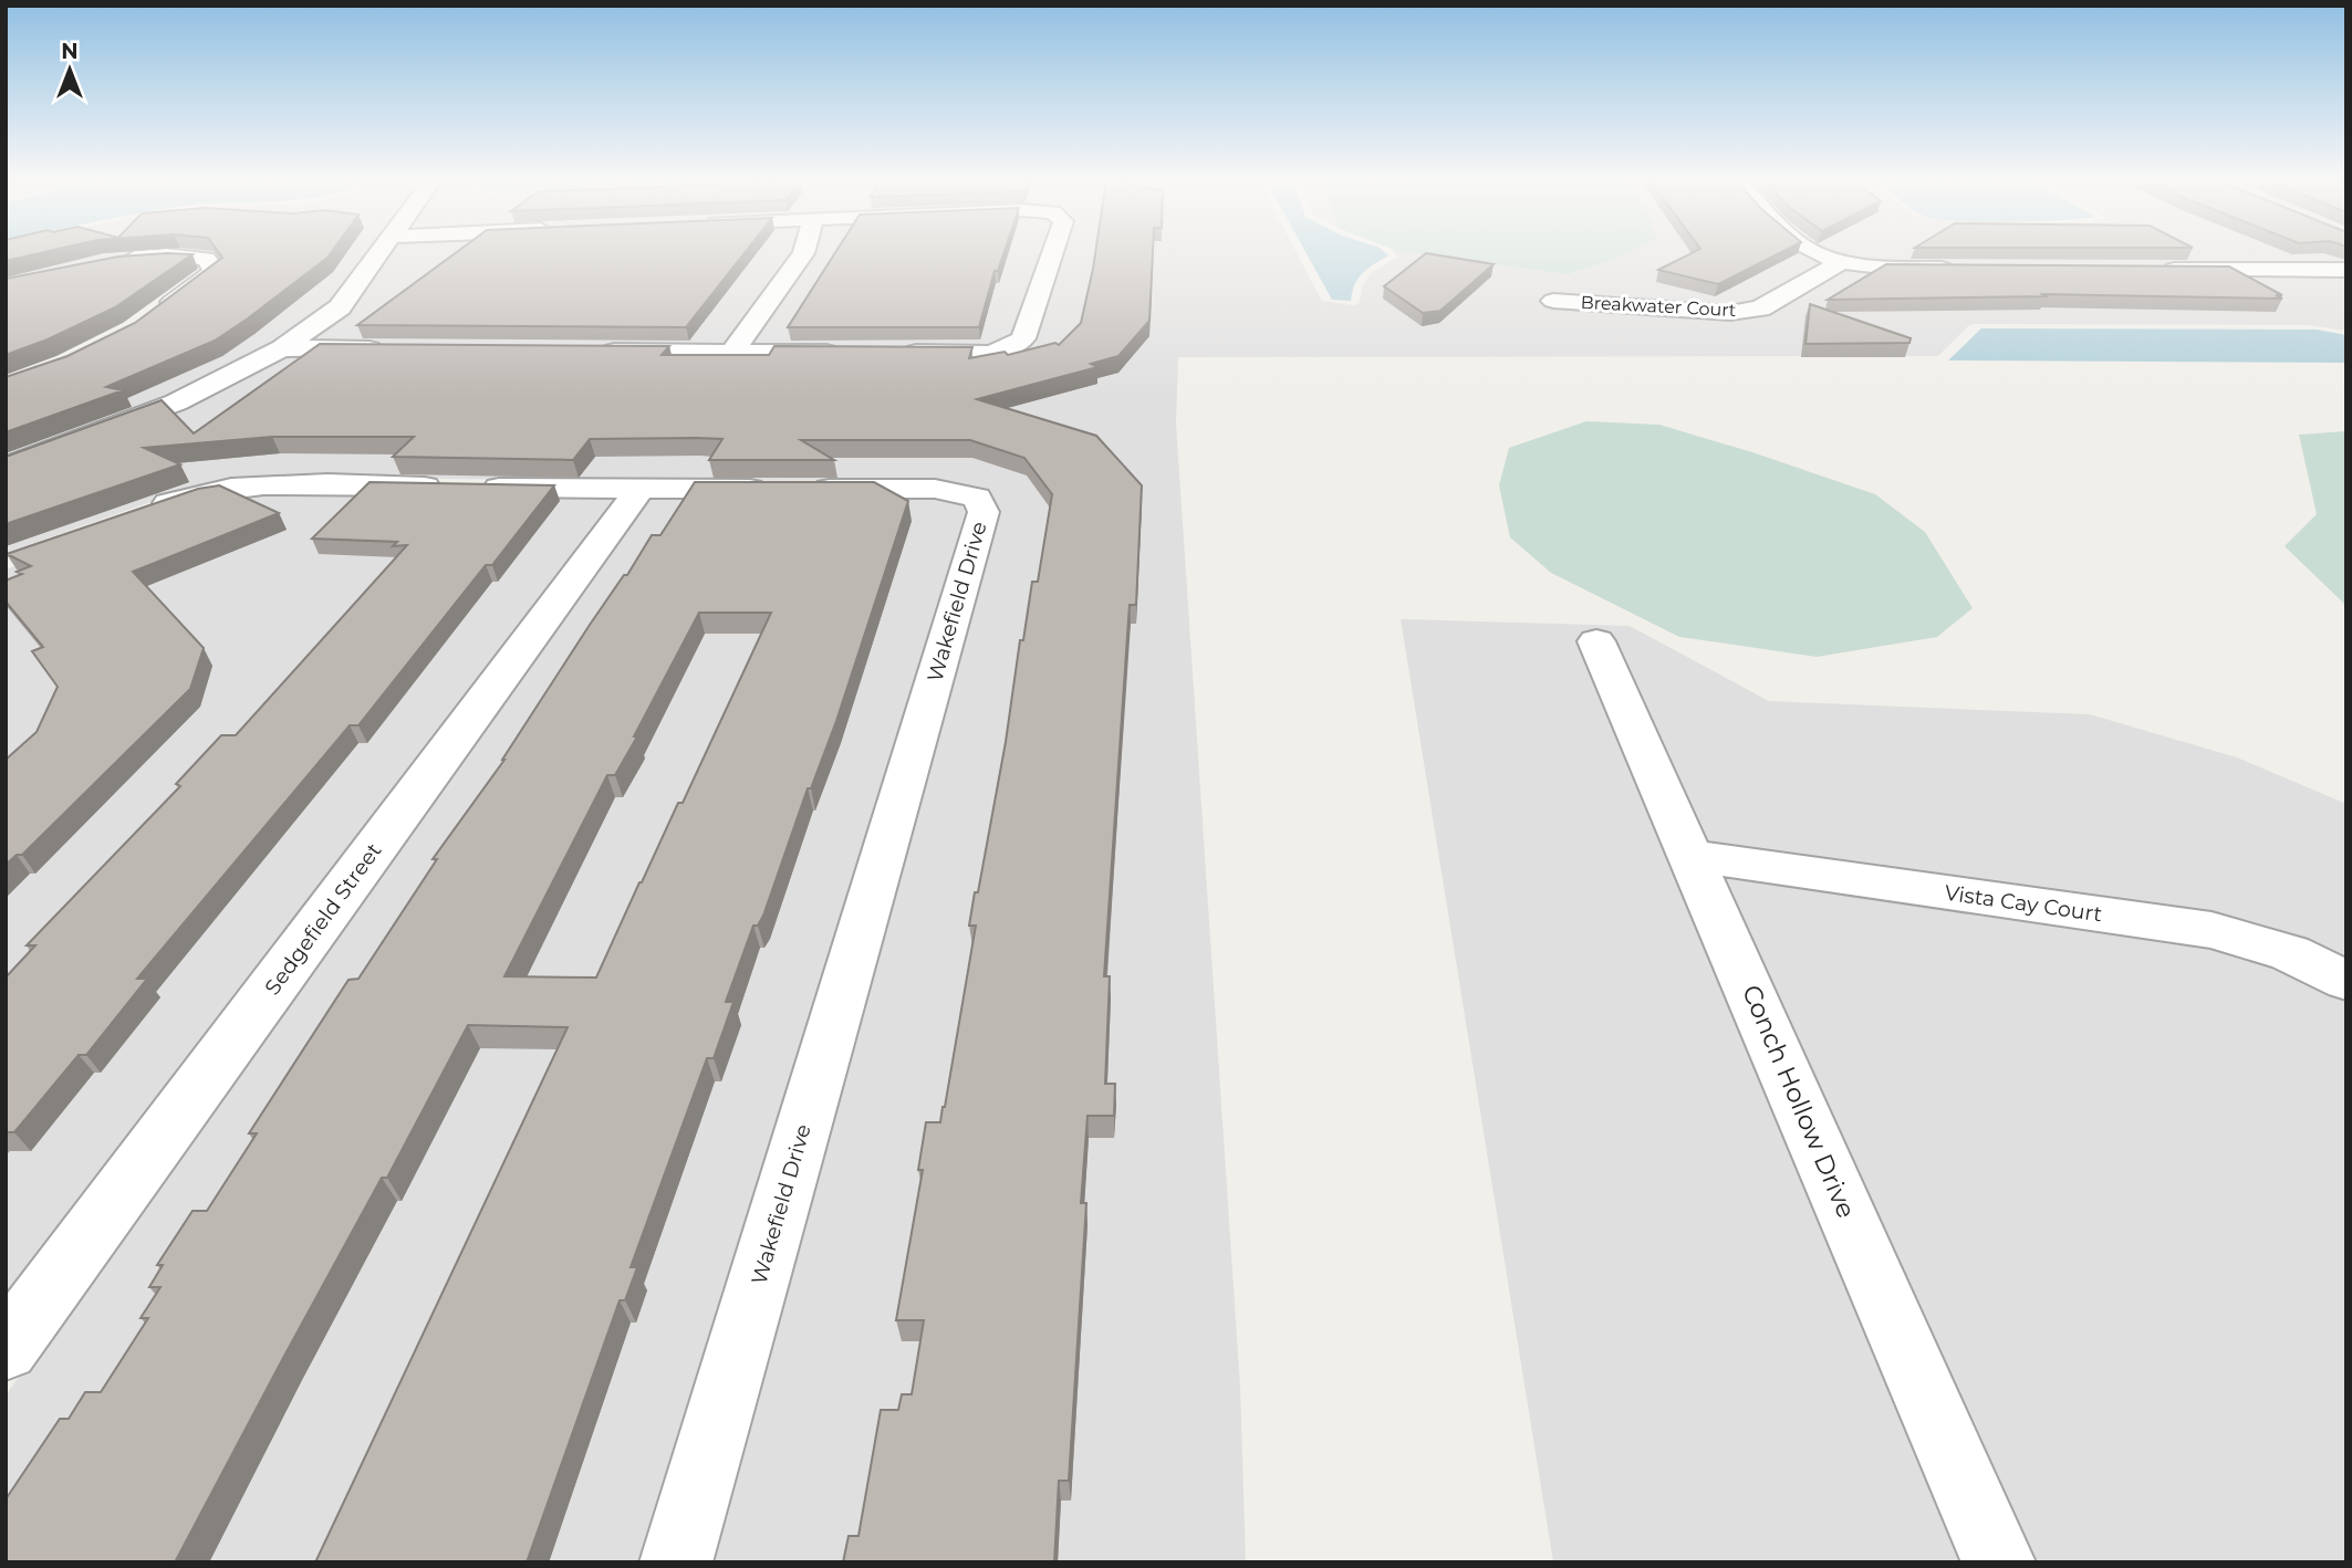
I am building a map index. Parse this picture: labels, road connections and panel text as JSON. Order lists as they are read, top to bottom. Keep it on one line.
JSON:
{"streets":{"street":["Breakwater Court","Wakefield Drive","Vista Cay Court","Sedgefield Street","Conch Hollow Drive"]},"crossings":[["Wakefield Drive","Sedgefield Street"],["Vista Cay Court","Conch Hollow Drive"]],"north":"top"}
